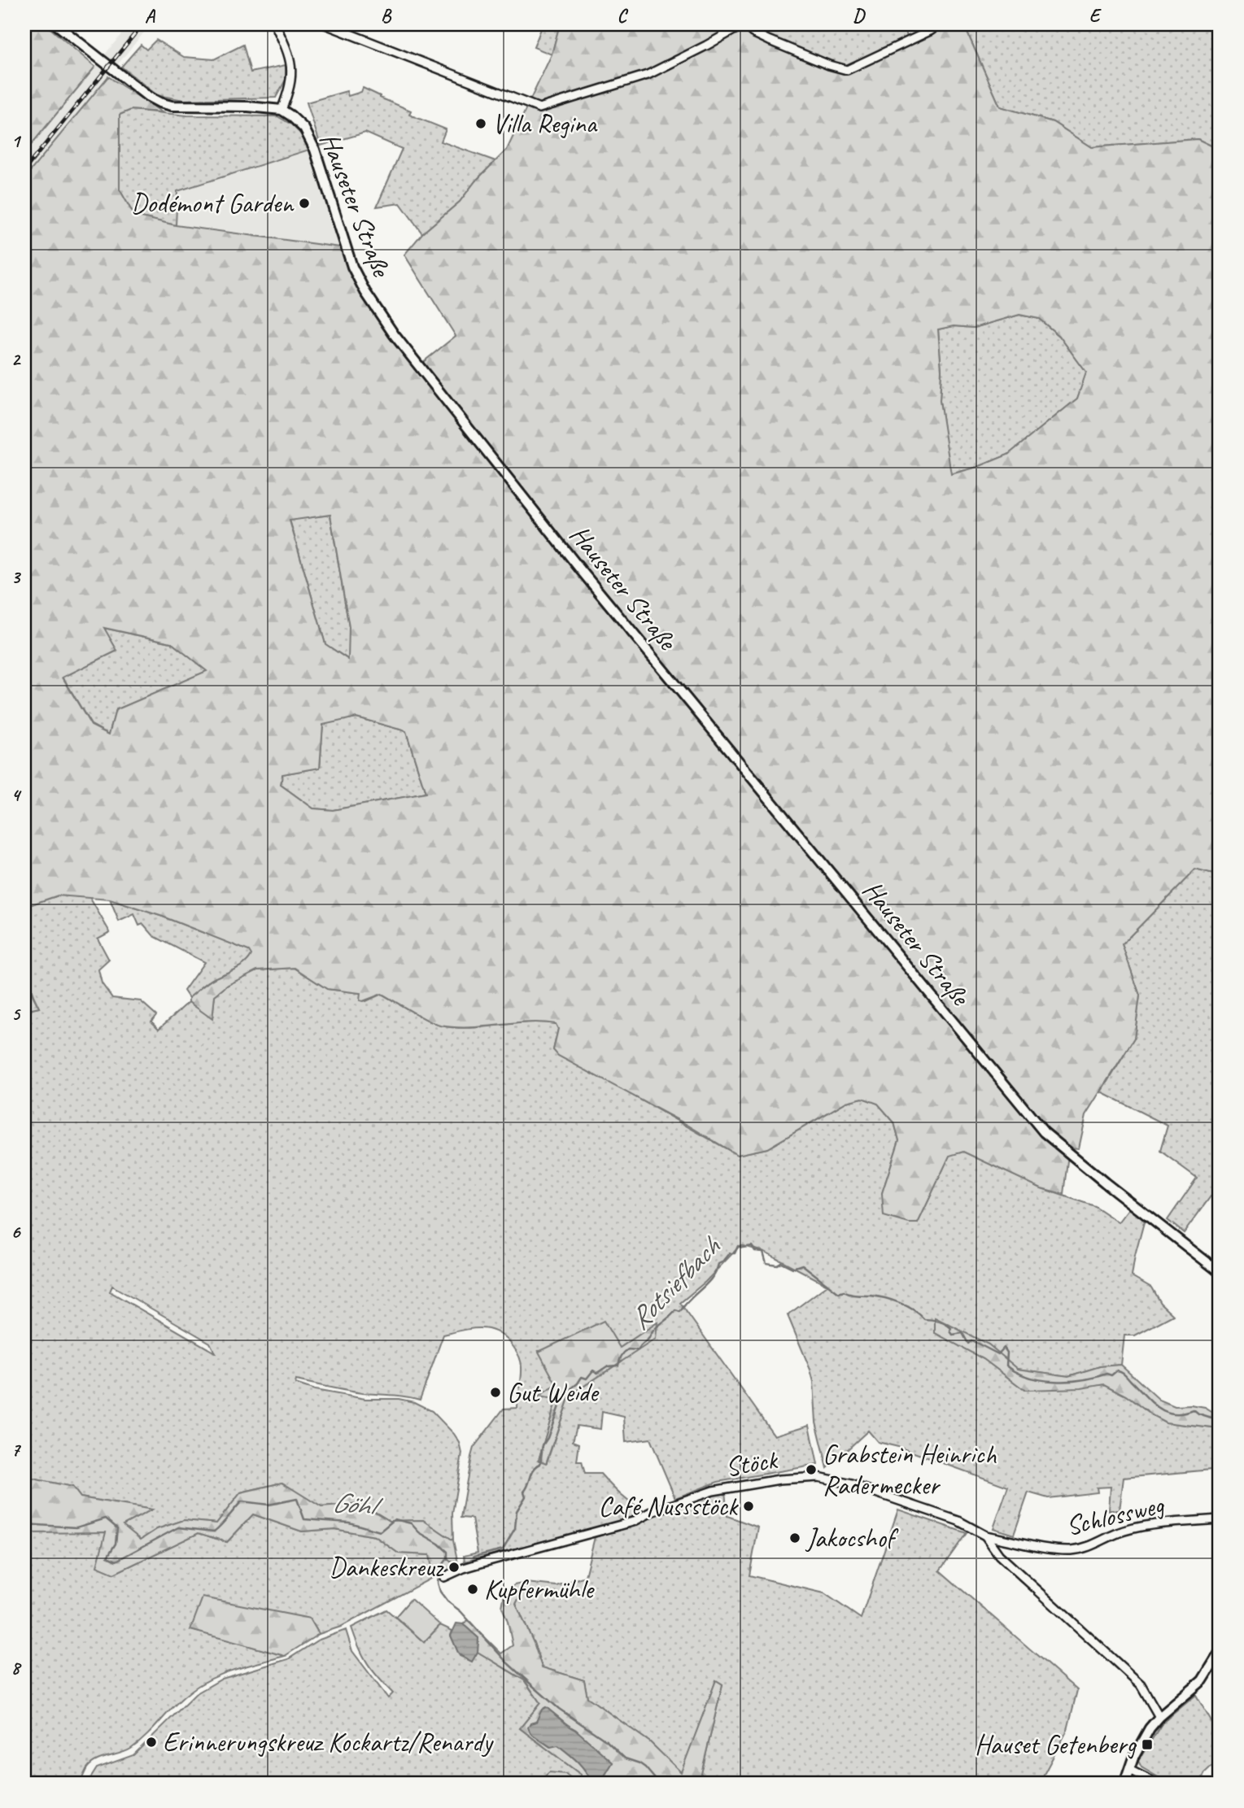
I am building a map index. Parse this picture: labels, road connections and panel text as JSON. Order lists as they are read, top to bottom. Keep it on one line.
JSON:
{"streets":{"street":["Hauseter Straße","Stöck","Schlossweg"]},"crossings":[["Stöck","Schlossweg"]],"water":["Rotsiefbach","Göhl"],"places":{"other":["Villa Regina","Dodémont Garden","Gut Weide","Grabstein Heinrich Radermecker","Café Nussstöck","Jakocshof","Dankeskreuz","Kupfermühle","Erinnerungskreuz Kockartz/Renardy"],"transit":["Hauset Getenberg"]},"grid":{"columns":["A","B","C","D","E"],"rows":["1","2","3","4","5","6","7","8"]}}
